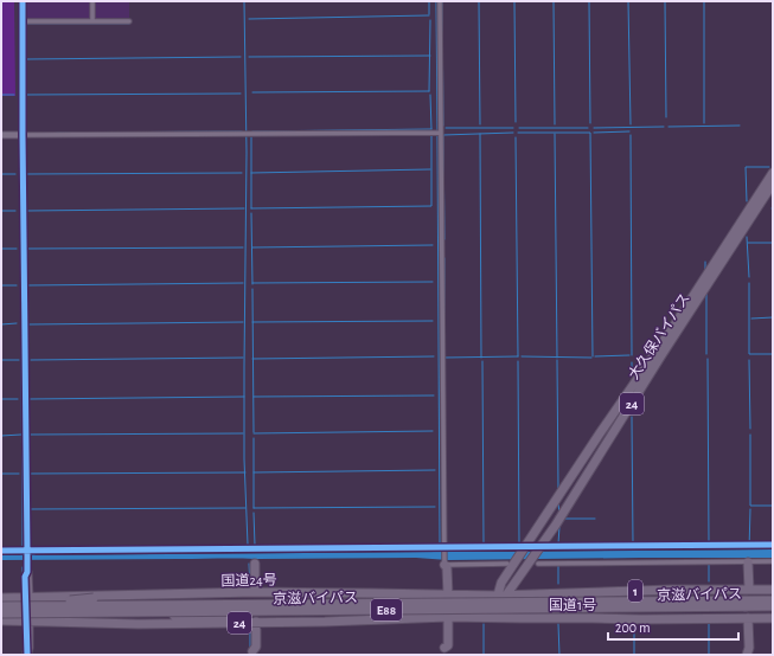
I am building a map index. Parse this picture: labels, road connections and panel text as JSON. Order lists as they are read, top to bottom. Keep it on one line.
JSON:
{"streets":{"highway":["大久保バイパス","24","国道24号","1","京滋バイパス","国道1号","E88"]},"crossings":[["大久保バイパス","24"],["大久保バイパス","国道24号"],["大久保バイパス","国道1号"],["24","国道1号"],["国道24号","国道1号"]],"scale_bar":"200 m"}
